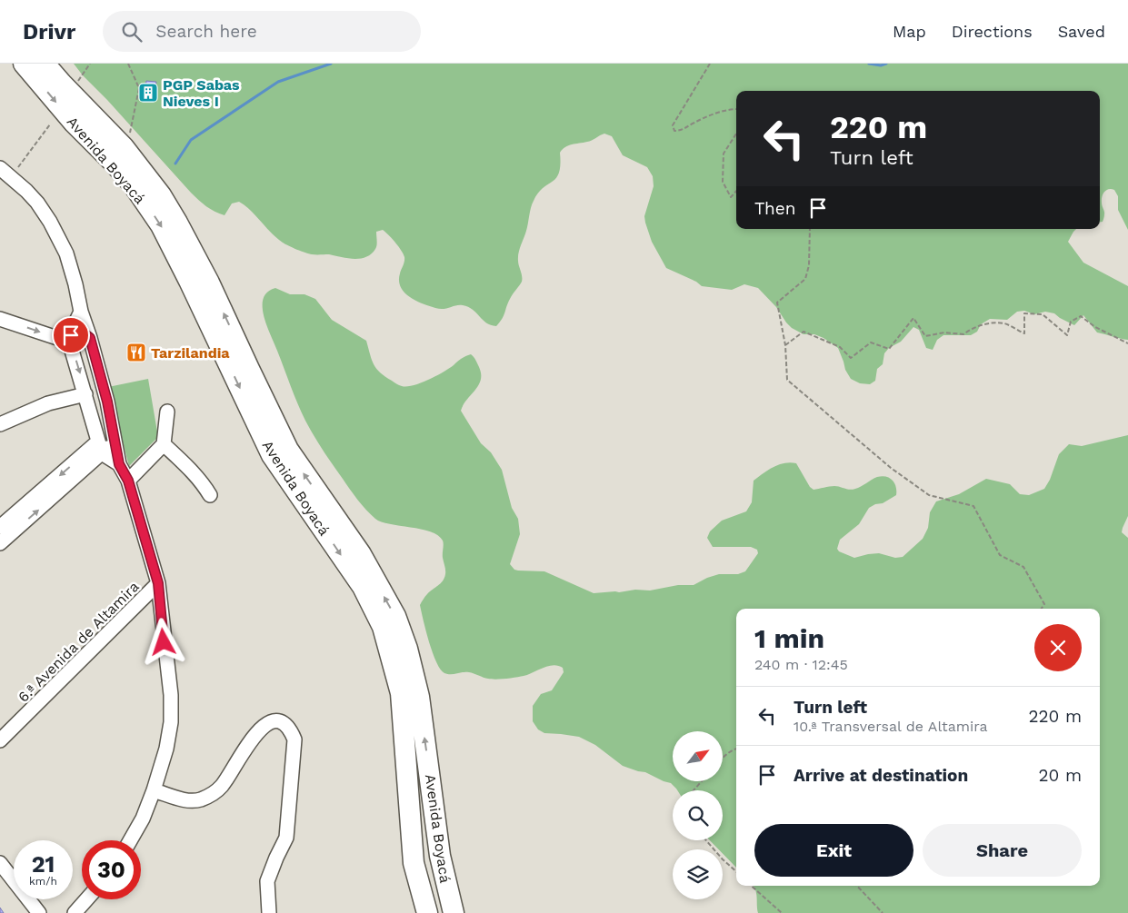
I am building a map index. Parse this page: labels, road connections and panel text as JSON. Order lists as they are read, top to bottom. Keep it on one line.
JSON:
{"streets":{"highway":["Avenida Boyacá"],"street":["6.ª Avenida de Altamira"]},"places":{"building":["PGP Sabas Nieves I"],"restaurant":["Tarzilandia"]},"north":"top right","page":{"header":"Drivr","search":"Search here","nav":["Map","Directions","Saved"],"turn":["220 m","Turn left"],"then":"Then","heading":["1 min","240 m · 12:45"],"list":[{"name":"Turn left","note":"10.ª Transversal de Altamira","value":"220 m"},{"name":"Arrive at destination","value":"20 m"}],"buttons":["Exit","Share"],"speed":"21 km/h","limit":"30"}}
